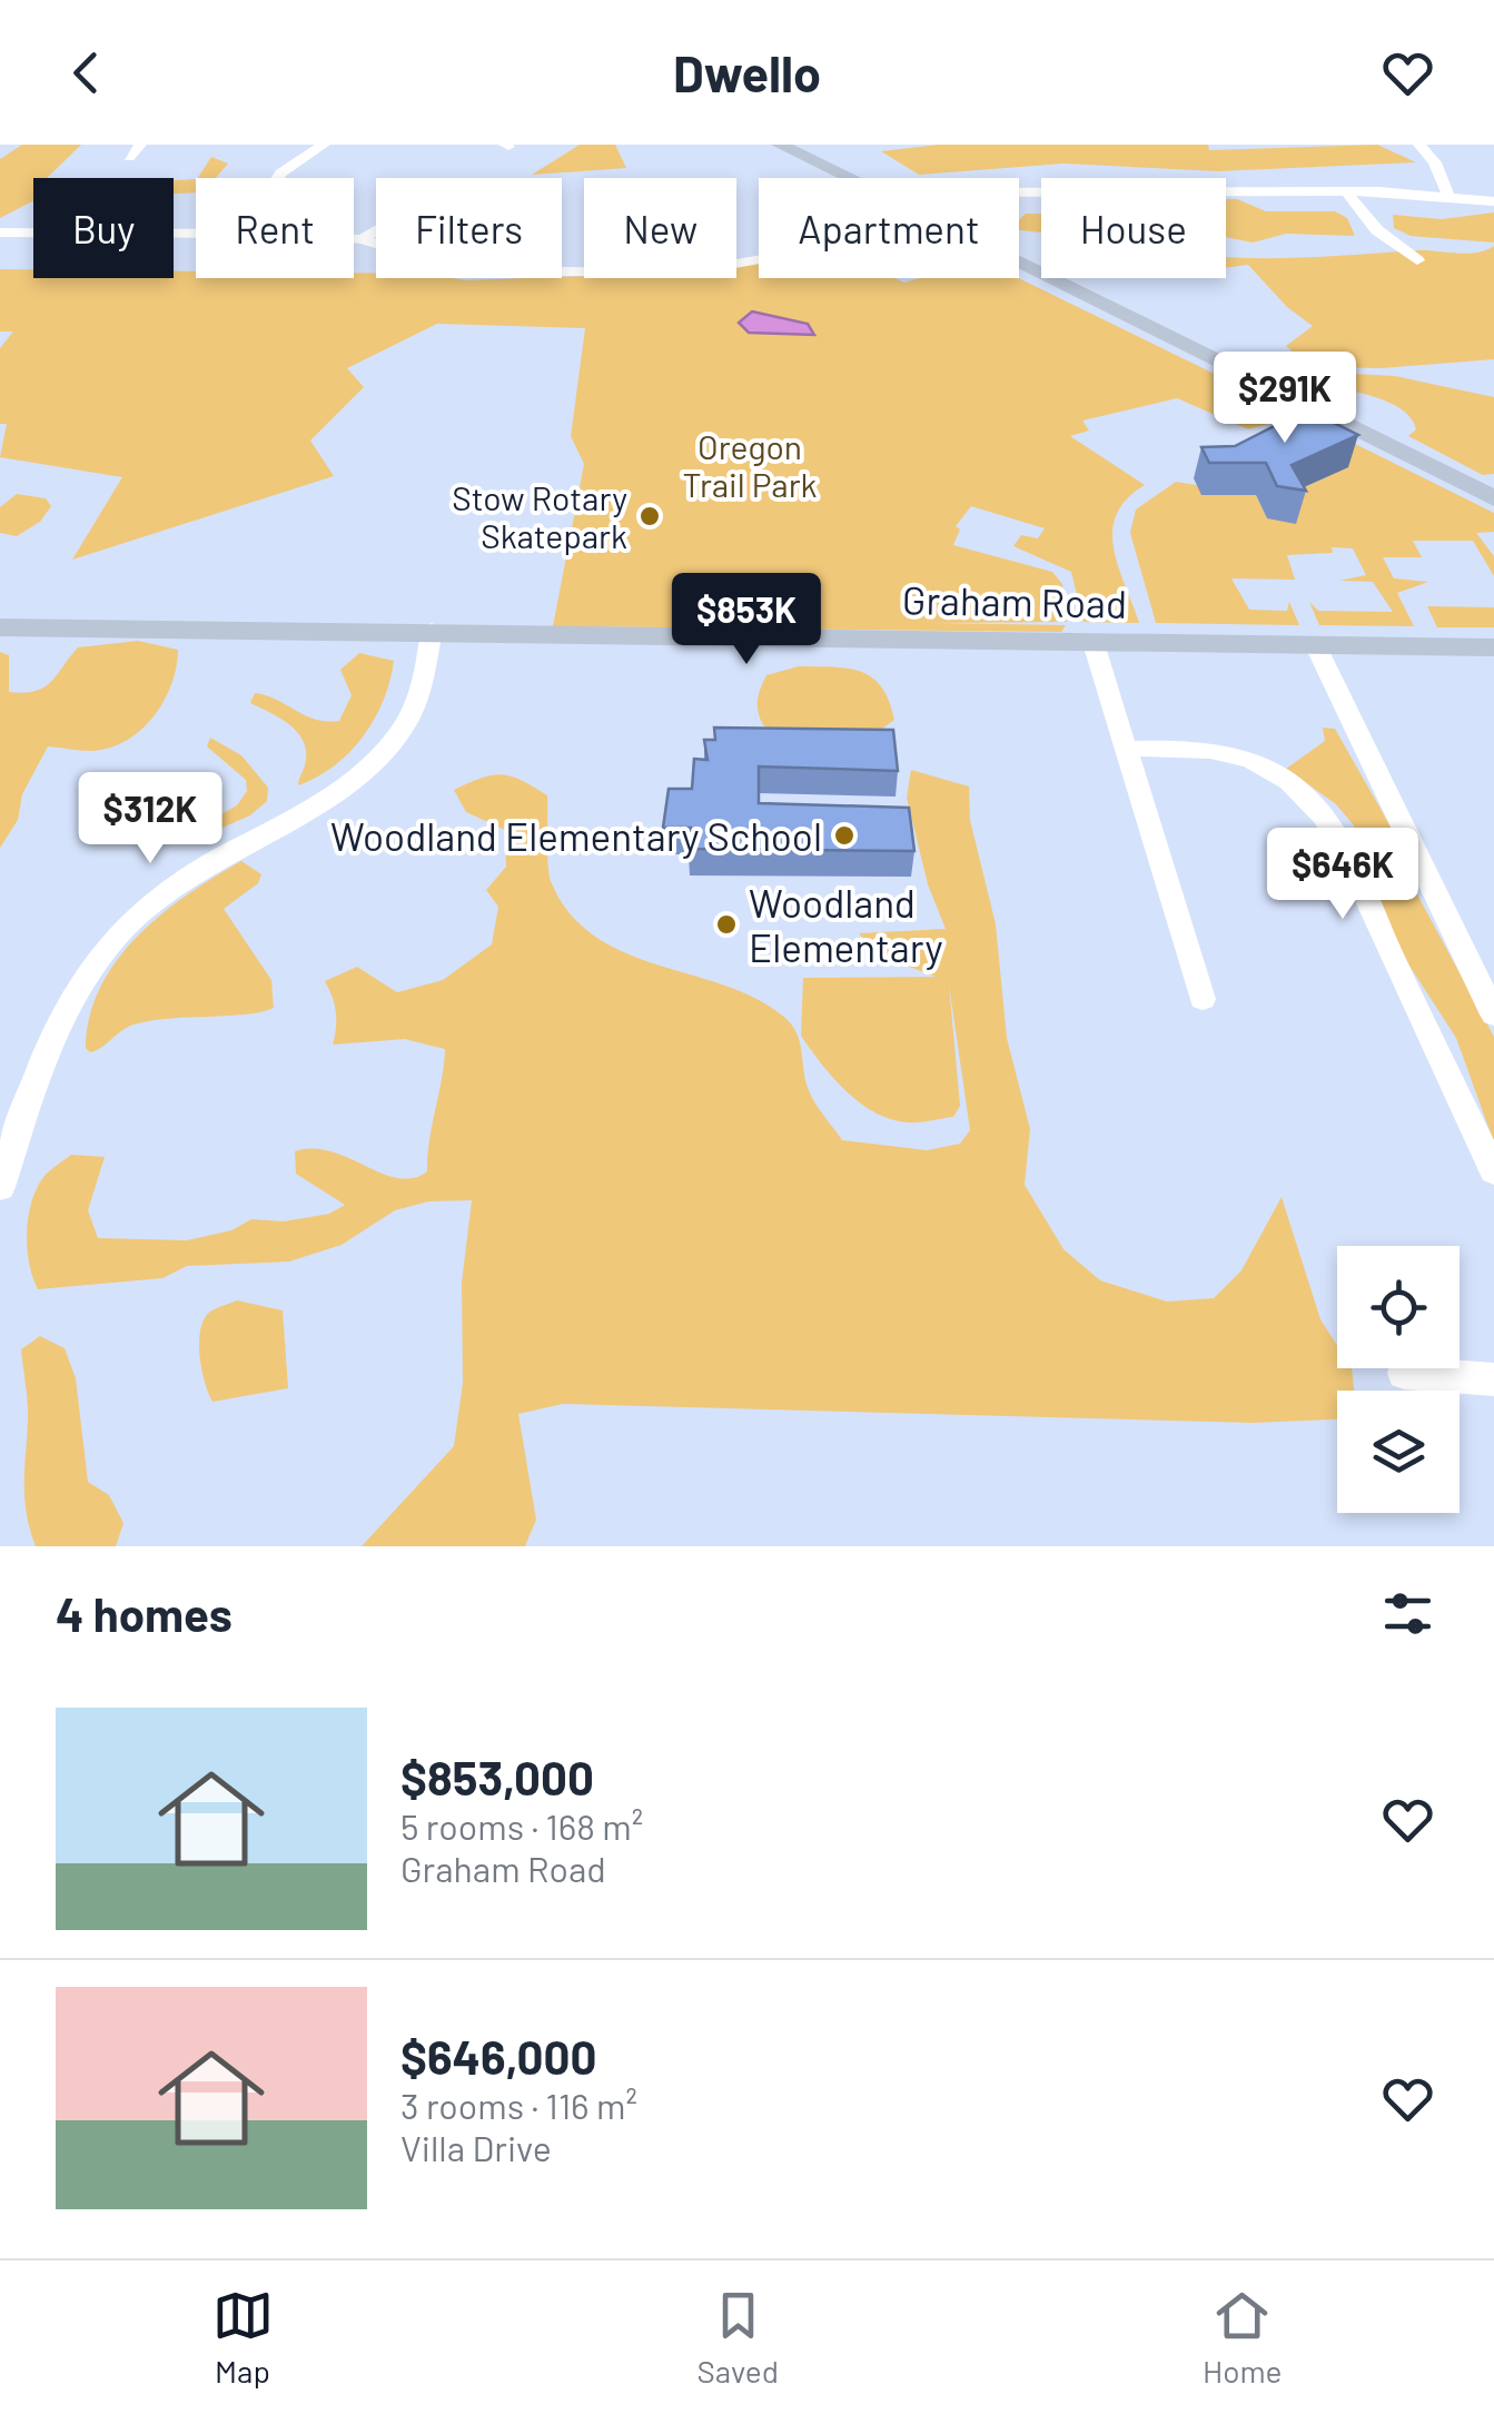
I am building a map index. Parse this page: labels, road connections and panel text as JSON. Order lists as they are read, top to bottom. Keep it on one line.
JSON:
{"streets":{"main road":["Graham Road"]},"parks":["Oregon Trail Park"],"places":["Stow Rotary Skatepark","Woodland Elementary School","Woodland Elementary"],"page":{"header":"Dwello","chip":["Buy","Rent","Filters","New","Apartment","House"],"price":["$291K","$853K","$312K","$646K"],"heading":"4 homes","list":[{"name":"$853,000","note":"5 rooms · 168 m² · Graham Road"},{"name":"$646,000","note":"3 rooms · 116 m² · Villa Drive"}],"tabs":["Map","Saved","Home"]}}
